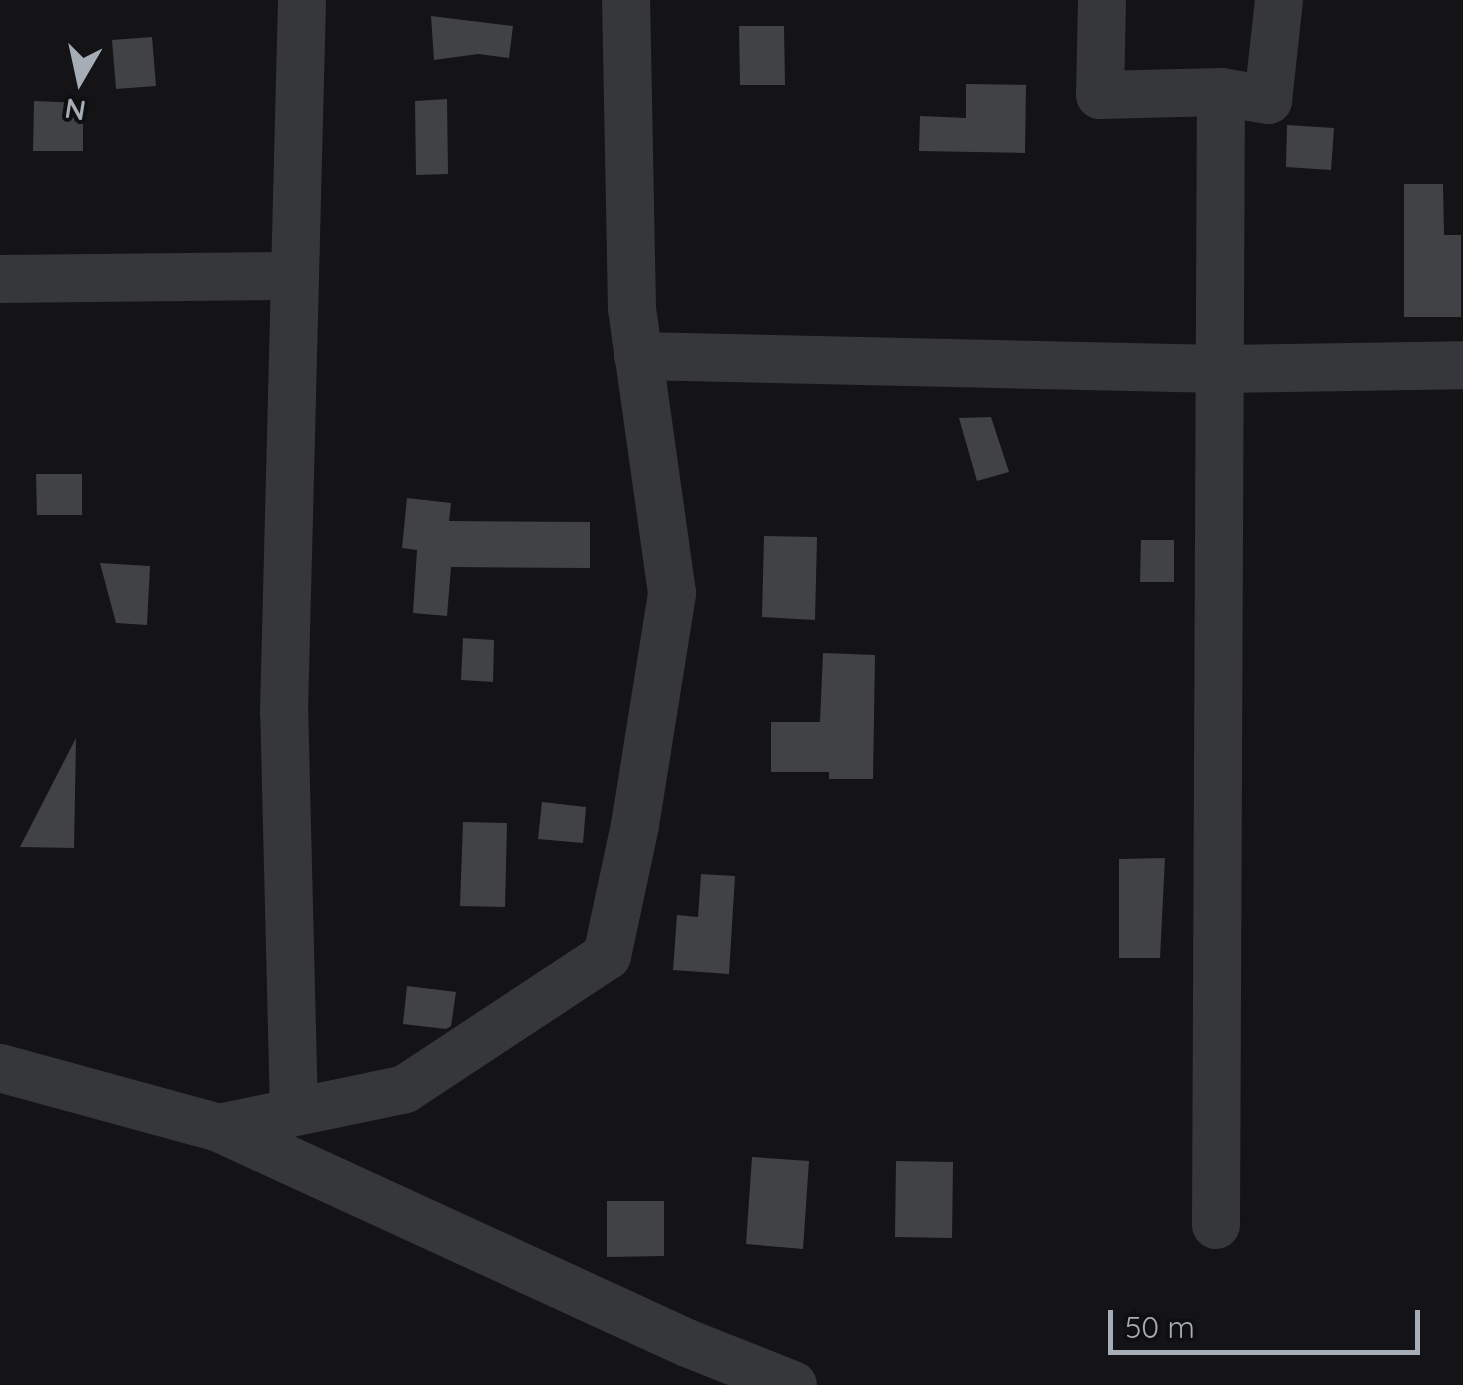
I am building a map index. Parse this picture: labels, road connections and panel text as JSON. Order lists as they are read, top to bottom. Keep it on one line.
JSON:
{"scale_bar":"50 m","north":"bottom"}
